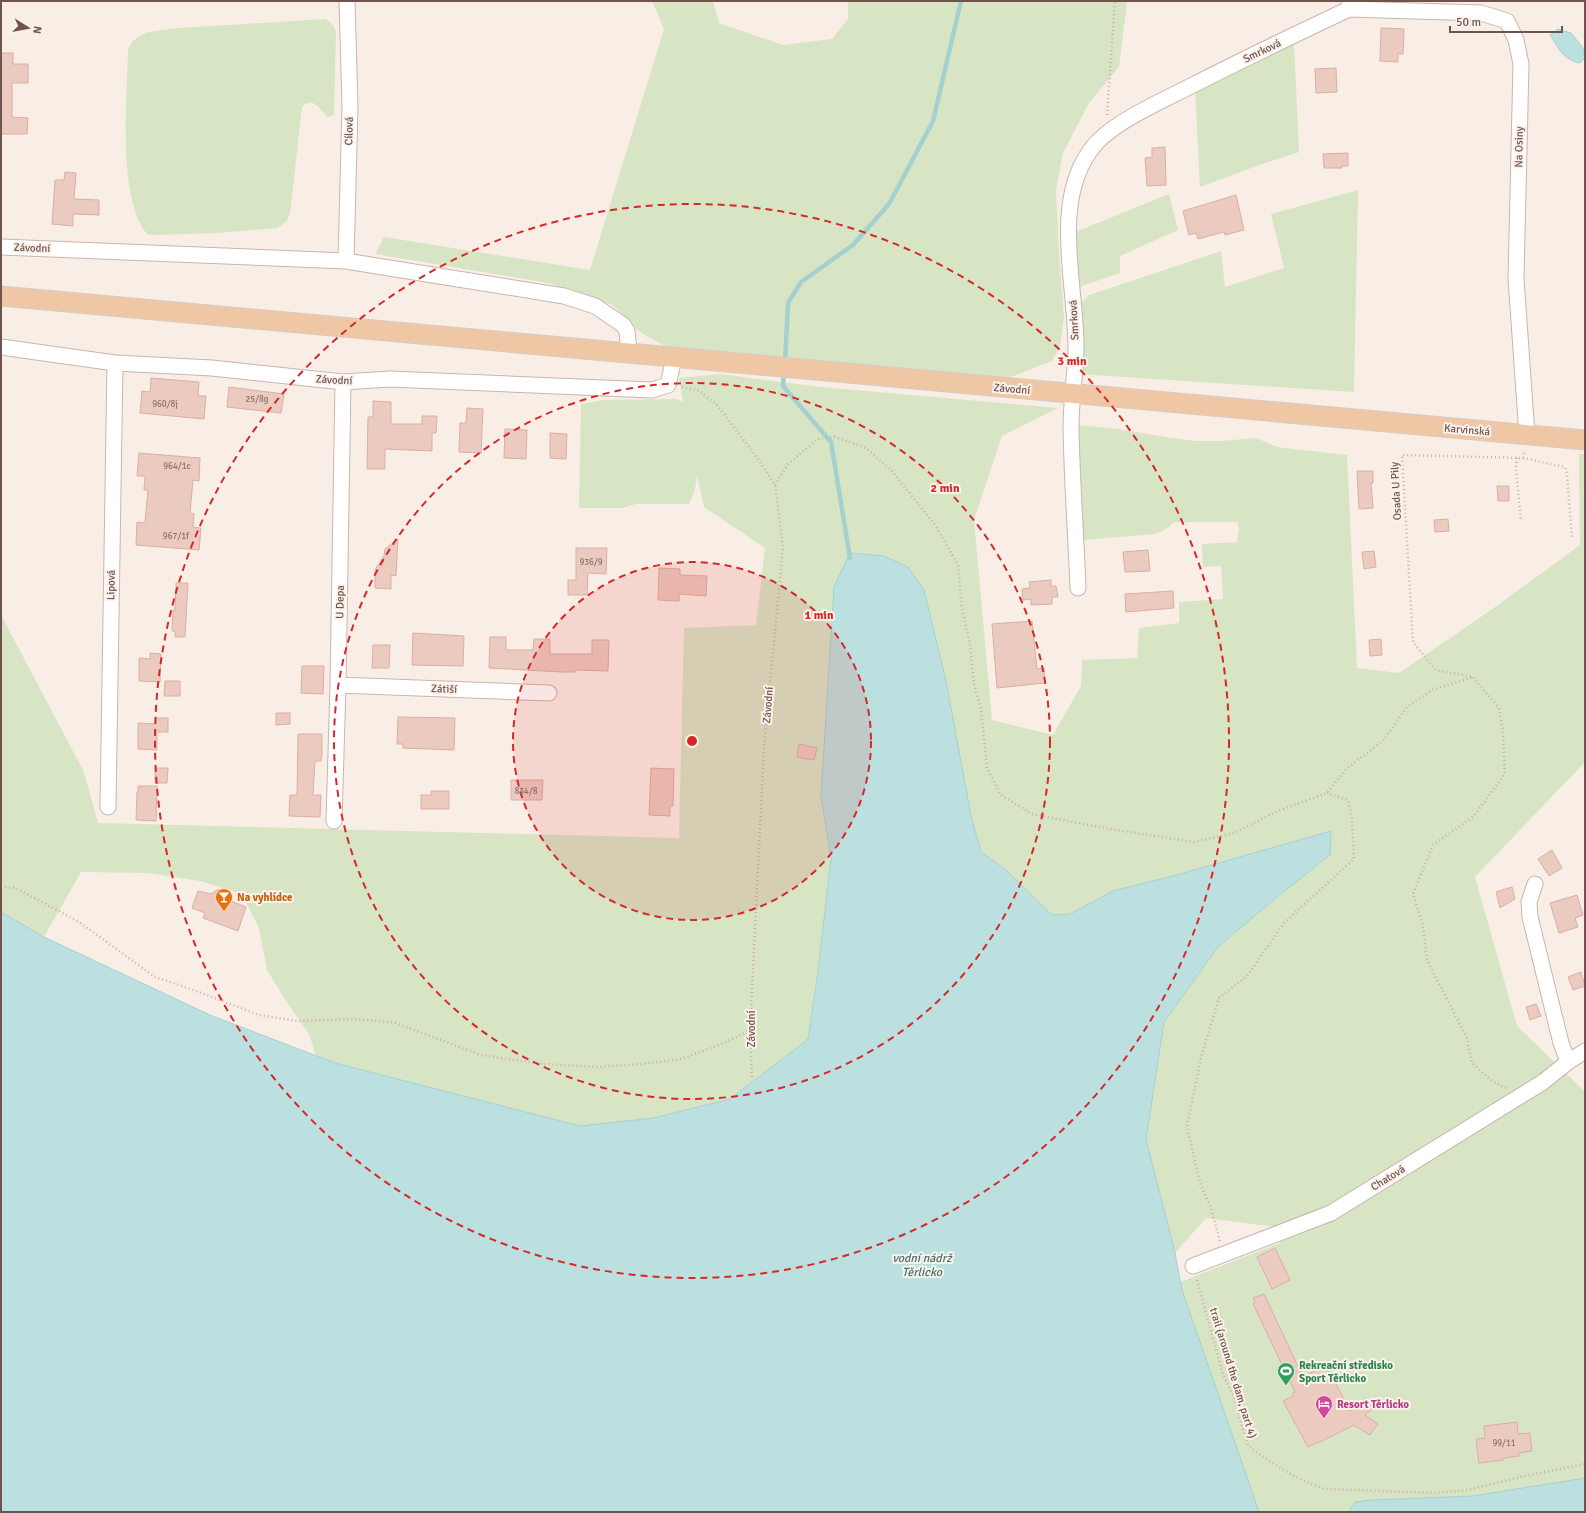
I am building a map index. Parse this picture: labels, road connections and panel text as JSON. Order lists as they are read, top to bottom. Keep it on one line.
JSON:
{"streets":{"main road":["Závodní","Karvinská"],"street":["Smrková","Cílová","Na Osiny","Lipová","U Depa","Zátiší","Chatová"],"path":["Osada U Pily","trail (around the dam, part 4)"]},"crossings":[["Smrková","Na Osiny"],["Smrková","Závodní"],["Cílová","Závodní"],["Na Osiny","Karvinská"],["Závodní","Karvinská"],["Závodní","Lipová"],["Závodní","U Depa"],["U Depa","Zátiší"],["Chatová","trail (around the dam, part 4)"]],"water":["vodní nádrž Těrlicko"],"places":{"bar":["Na vyhlídce"],"sports":["Rekreační středisko Sport Těrlicko"],"hotel":["Resort Těrlicko"]},"house_numbers":["25/8g","960/8j","964/1c","967/1f","936/9","834/8","99/11"],"scale_bar":"50 m","north":"right","rings":["3 min","2 min","1 min"]}
